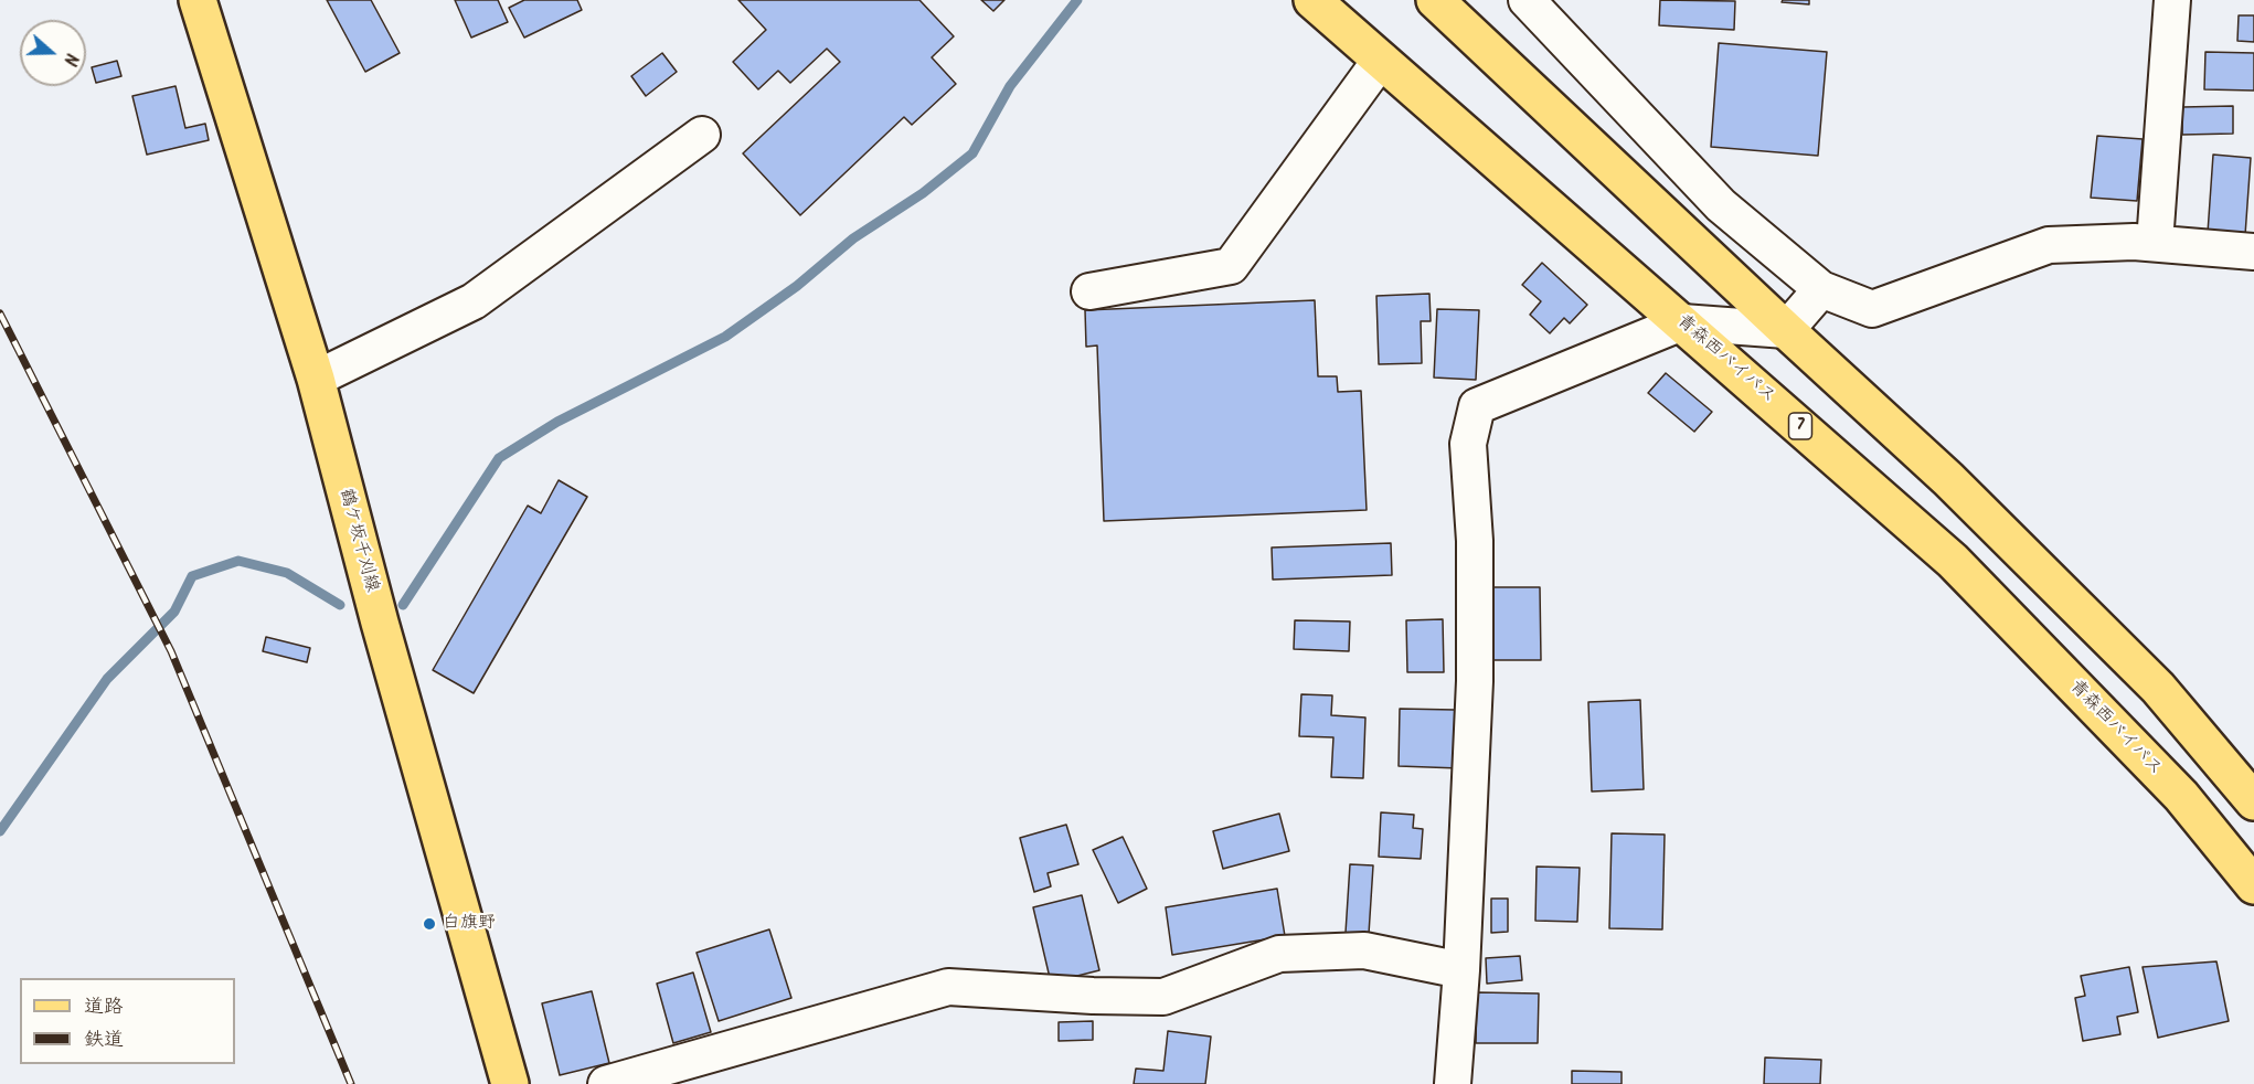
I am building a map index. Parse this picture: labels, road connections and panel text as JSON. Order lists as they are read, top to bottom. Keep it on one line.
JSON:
{"streets":{"main road":["青森西バイパス","7","鶴ケ坂千刈線"]},"places":["白旗野"],"legend":["道路","鉄道"],"north":"right"}
